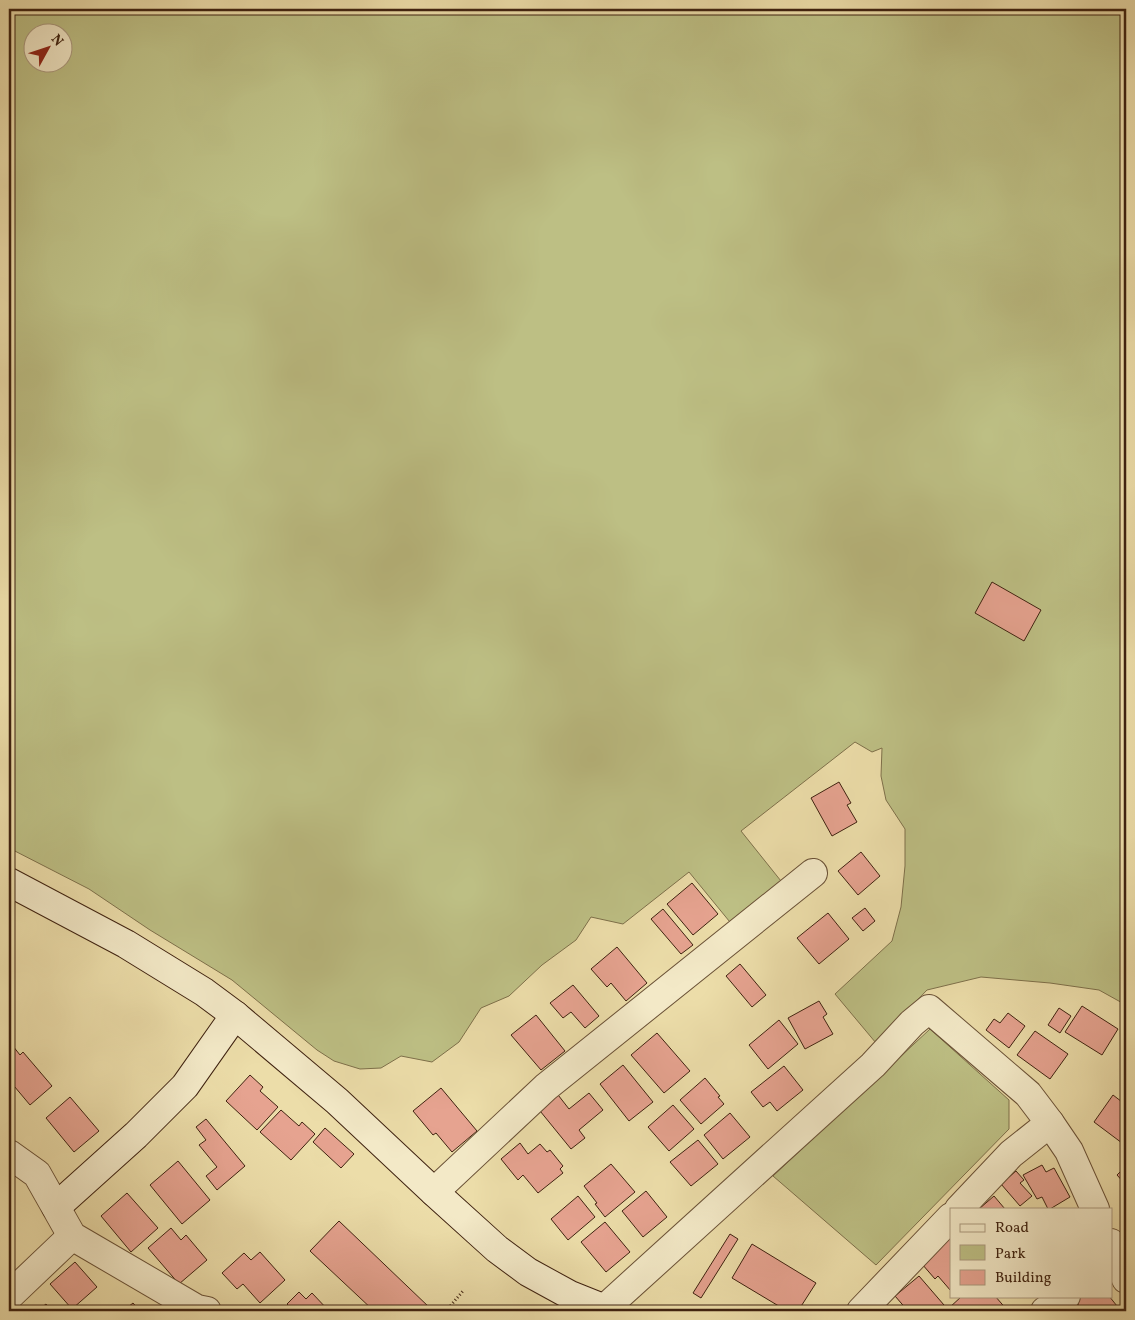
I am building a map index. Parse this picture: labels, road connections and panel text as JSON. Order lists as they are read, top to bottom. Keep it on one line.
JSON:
{"legend":["Road","Park","Building"],"north":"top right"}
